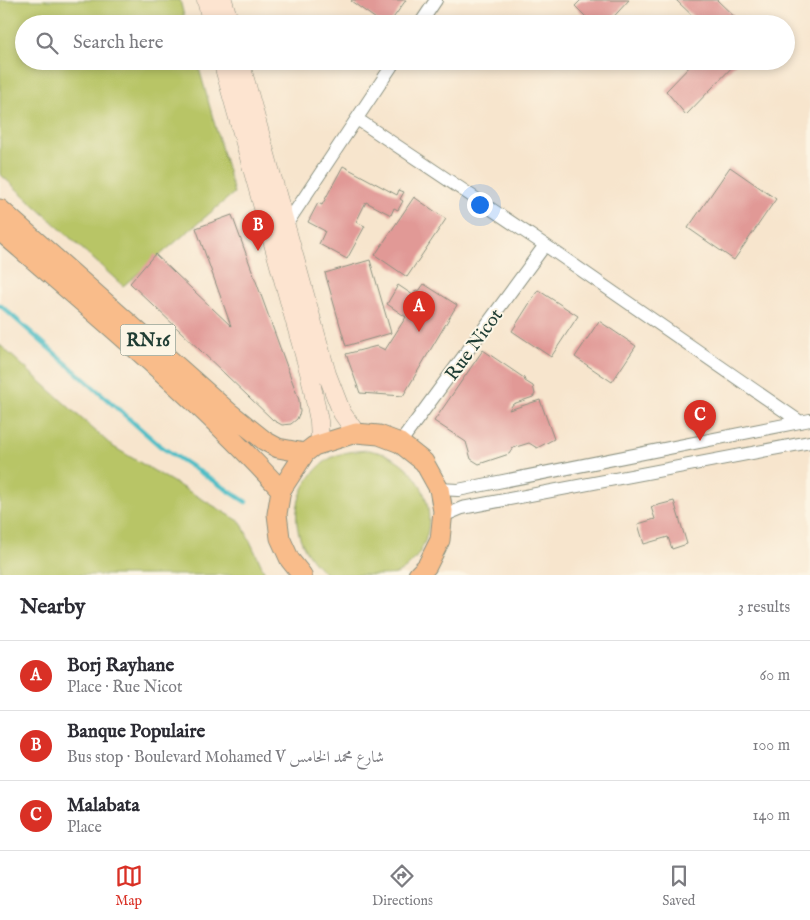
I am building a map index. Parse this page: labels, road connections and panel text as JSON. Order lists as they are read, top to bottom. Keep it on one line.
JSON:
{"streets":{"main road":["RN16"],"street":["Rue Nicot"]},"crossings":[["RN16","Rue Nicot"]],"page":{"search":"Search here","pins":["B","A","C"],"heading":["Nearby","3 results"],"list":[{"mark":"A","name":"Borj Rayhane","note":"Place · Rue Nicot","value":"60 m"},{"mark":"B","name":"Banque Populaire","note":"Bus stop · Boulevard Mohamed V شارع محمد الخامس","value":"100 m"},{"mark":"C","name":"Malabata","note":"Place","value":"140 m"}],"nav":["Map","Directions","Saved"]}}
